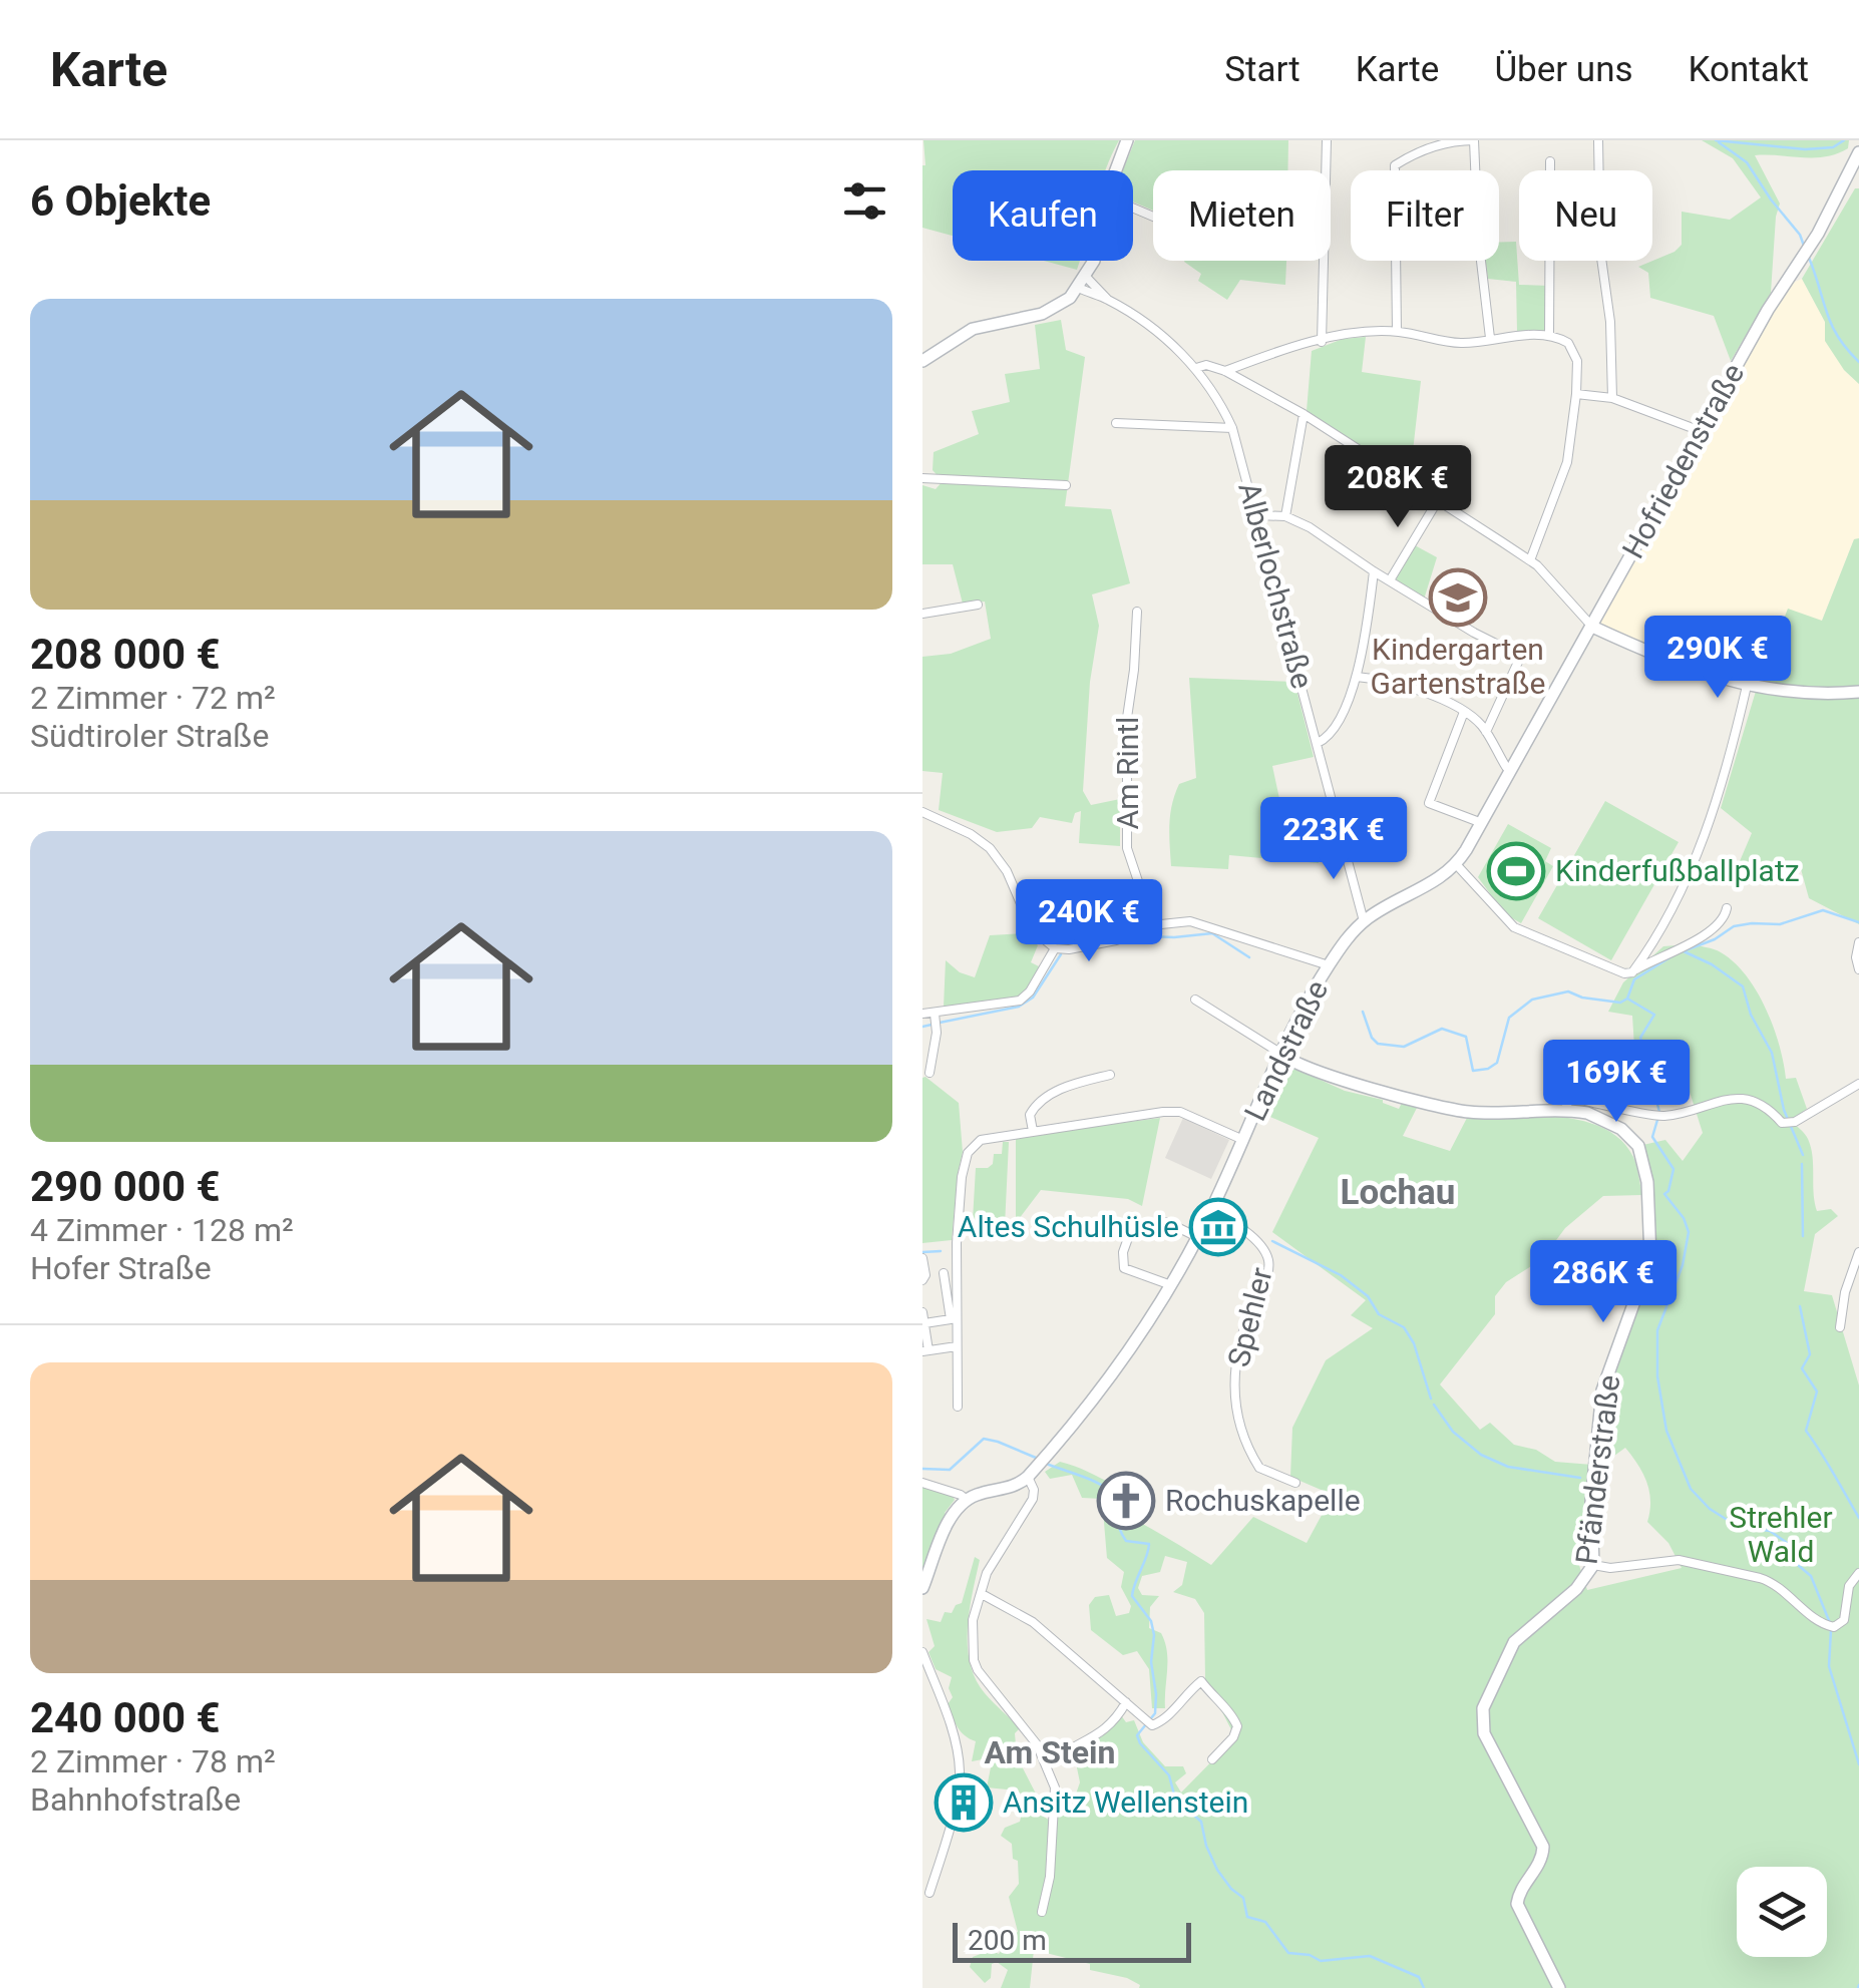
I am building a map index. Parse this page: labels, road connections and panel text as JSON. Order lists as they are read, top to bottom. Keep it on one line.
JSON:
{"streets":{"street":["Hofriedenstraße","Alberlochstraße","Am Rintl","Landstraße","Spehler","Pfänderstraße"]},"crossings":[["Hofriedenstraße","Landstraße"],["Alberlochstraße","Landstraße"],["Landstraße","Spehler"],["Landstraße","Pfänderstraße"]],"districts":["Lochau","Am Stein"],"parks":["Strehler Wald"],"places":{"school or university":["Kindergarten Gartenstraße"],"sports":["Kinderfußballplatz"],"museum":["Altes Schulhüsle"],"church":["Rochuskapelle"],"building":["Ansitz Wellenstein"]},"scale_bar":"200 m","page":{"header":"Karte","nav":["Start","Karte","Über uns","Kontakt"],"heading":"6 Objekte","chip":["Kaufen","Mieten","Filter","Neu"],"list":[{"name":"208 000 €","note":"2 Zimmer · 72 m² · Südtiroler Straße"},{"name":"290 000 €","note":"4 Zimmer · 128 m² · Hofer Straße"},{"name":"240 000 €","note":"2 Zimmer · 78 m² · Bahnhofstraße"}],"price":["208K €","290K €","223K €","240K €","169K €","286K €"],"scale":"200 m"}}
